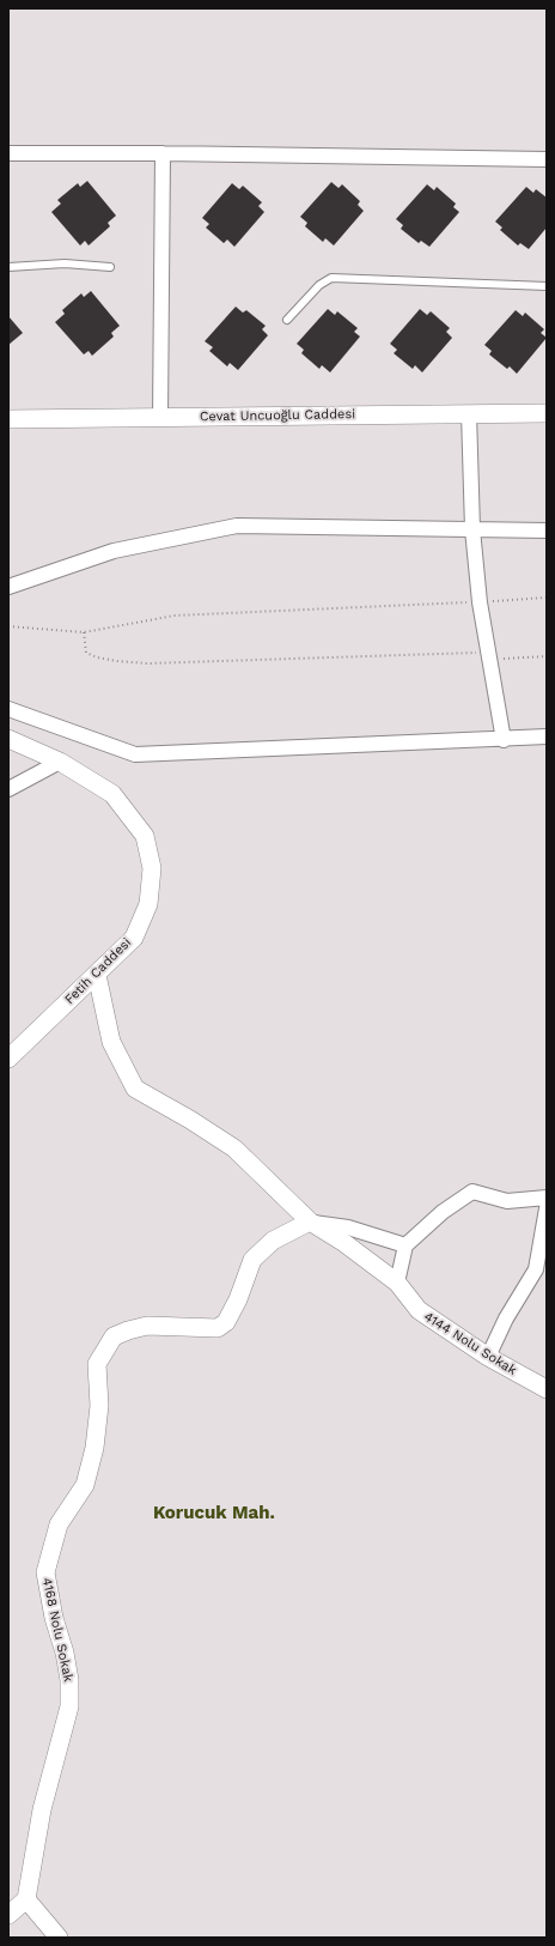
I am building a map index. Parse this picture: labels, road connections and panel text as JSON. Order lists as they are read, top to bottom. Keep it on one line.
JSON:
{"streets":{"street":["Cevat Uncuoğlu Caddesi","Fetih Caddesi","4144 Nolu Sokak","4168 Nolu Sokak"]},"crossings":[["Fetih Caddesi","4144 Nolu Sokak"],["4144 Nolu Sokak","4168 Nolu Sokak"]],"districts":["Korucuk Mah."]}
